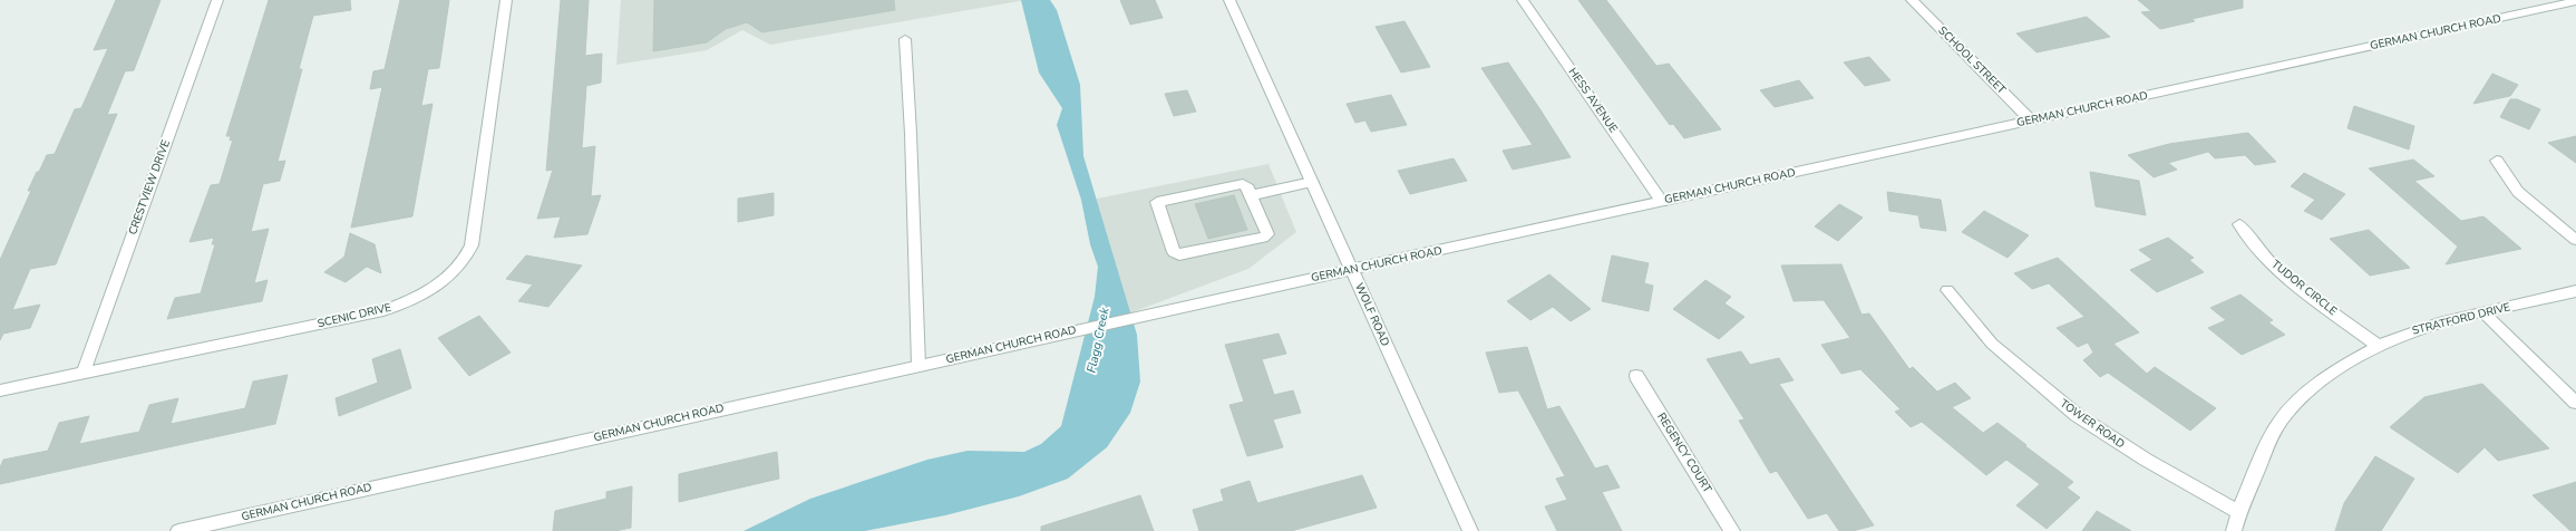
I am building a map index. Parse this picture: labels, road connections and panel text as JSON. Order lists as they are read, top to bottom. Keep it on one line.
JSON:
{"streets":{"street":["GERMAN CHURCH ROAD","SCHOOL STREET","HESS AVENUE","CRESTVIEW DRIVE","TUDOR CIRCLE","WOLF ROAD","SCENIC DRIVE","STRATFORD DRIVE","TOWER ROAD","REGENCY COURT"]},"crossings":[["GERMAN CHURCH ROAD","SCHOOL STREET"],["GERMAN CHURCH ROAD","HESS AVENUE"],["GERMAN CHURCH ROAD","WOLF ROAD"],["CRESTVIEW DRIVE","SCENIC DRIVE"],["TUDOR CIRCLE","STRATFORD DRIVE"],["STRATFORD DRIVE","TOWER ROAD"]],"water":["Flagg Creek"]}
